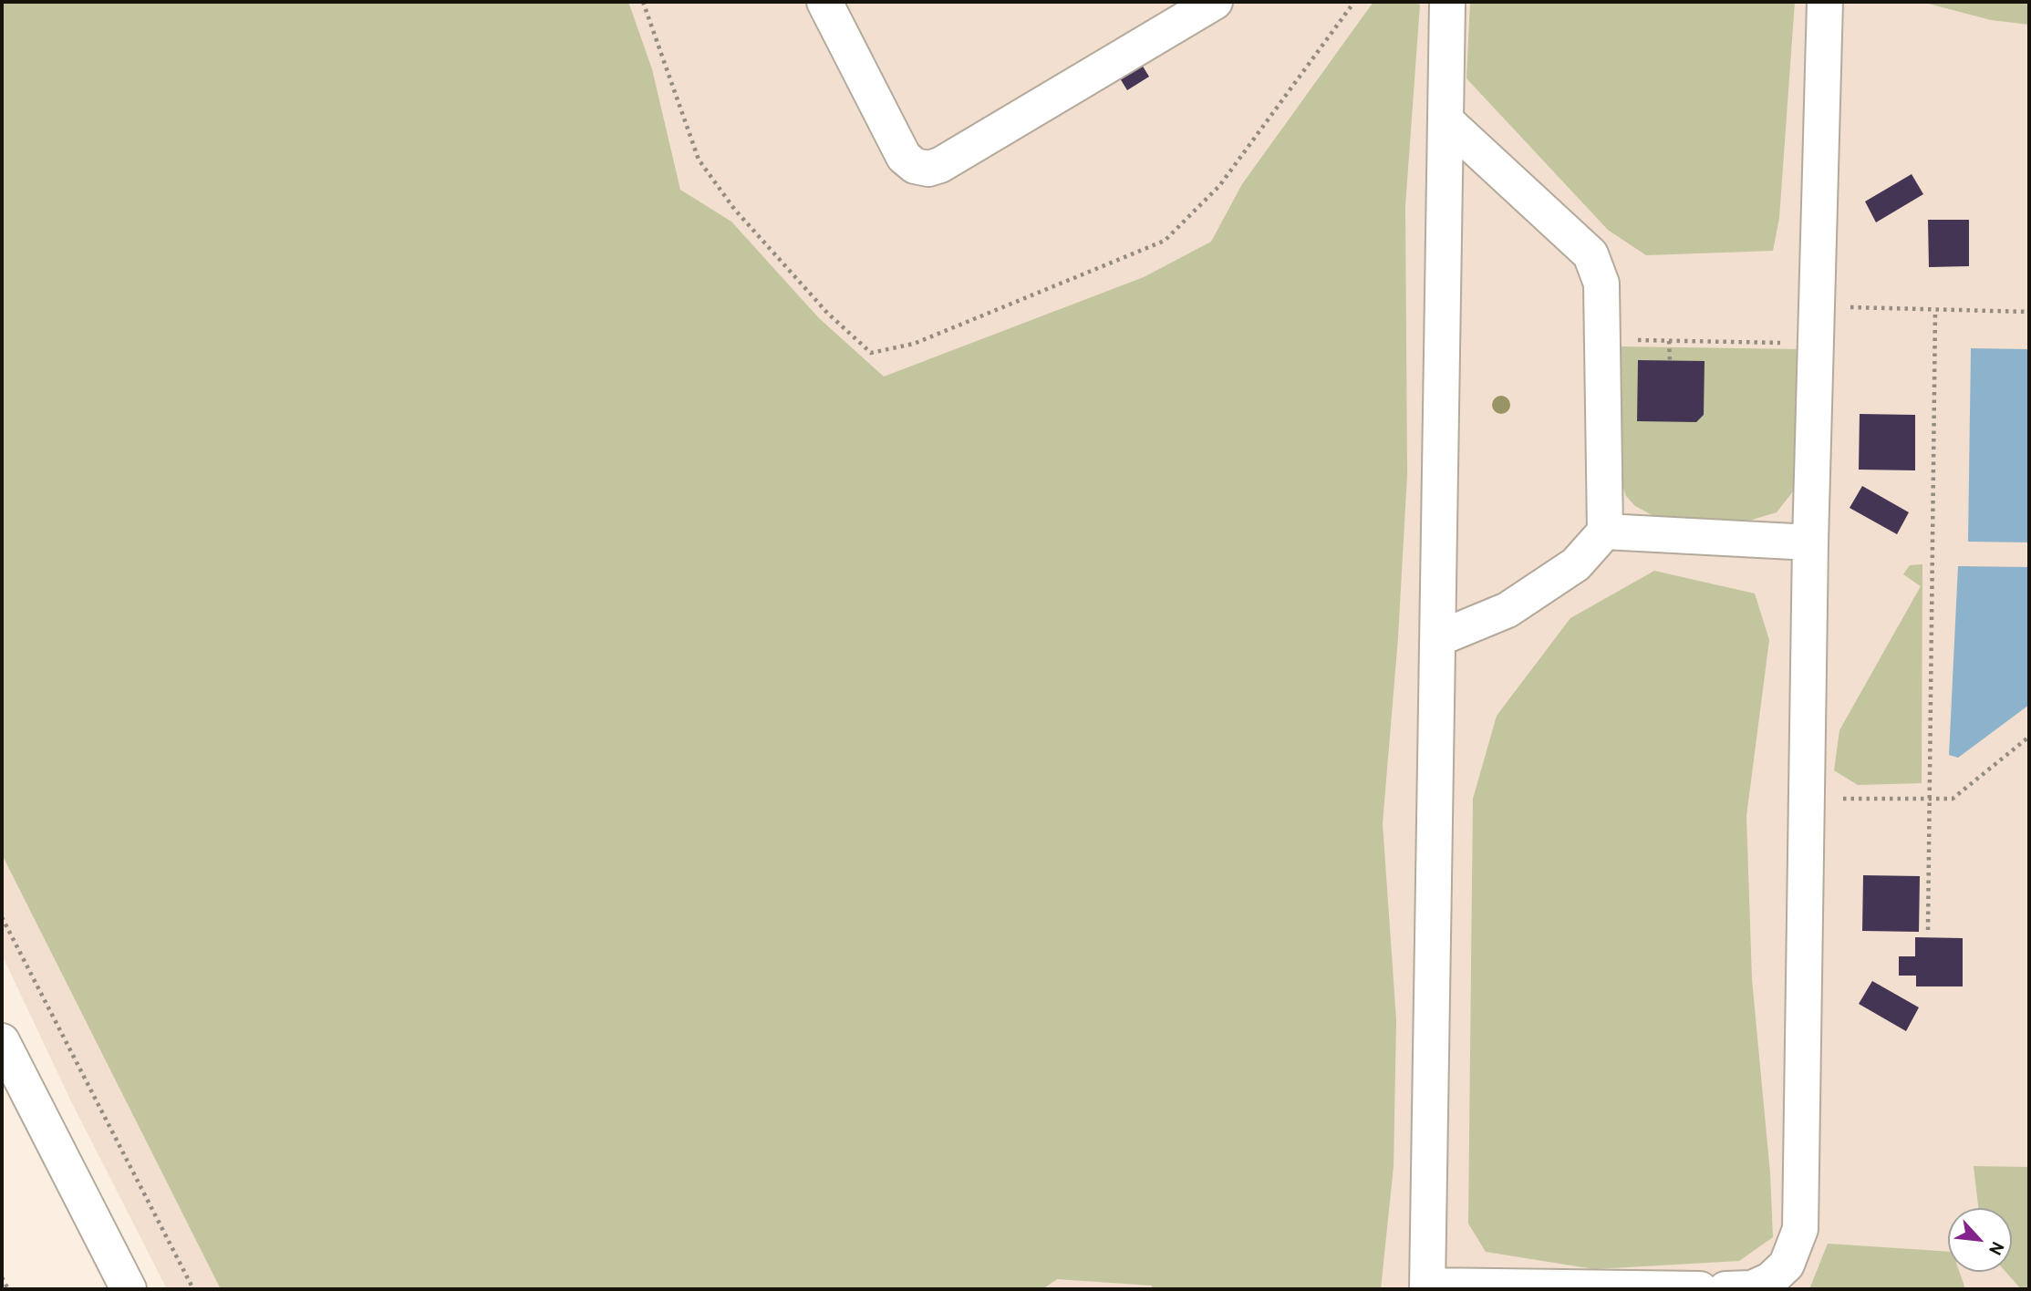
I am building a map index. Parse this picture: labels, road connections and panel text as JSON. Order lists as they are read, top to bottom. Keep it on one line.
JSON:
{"north":"bottom right"}
